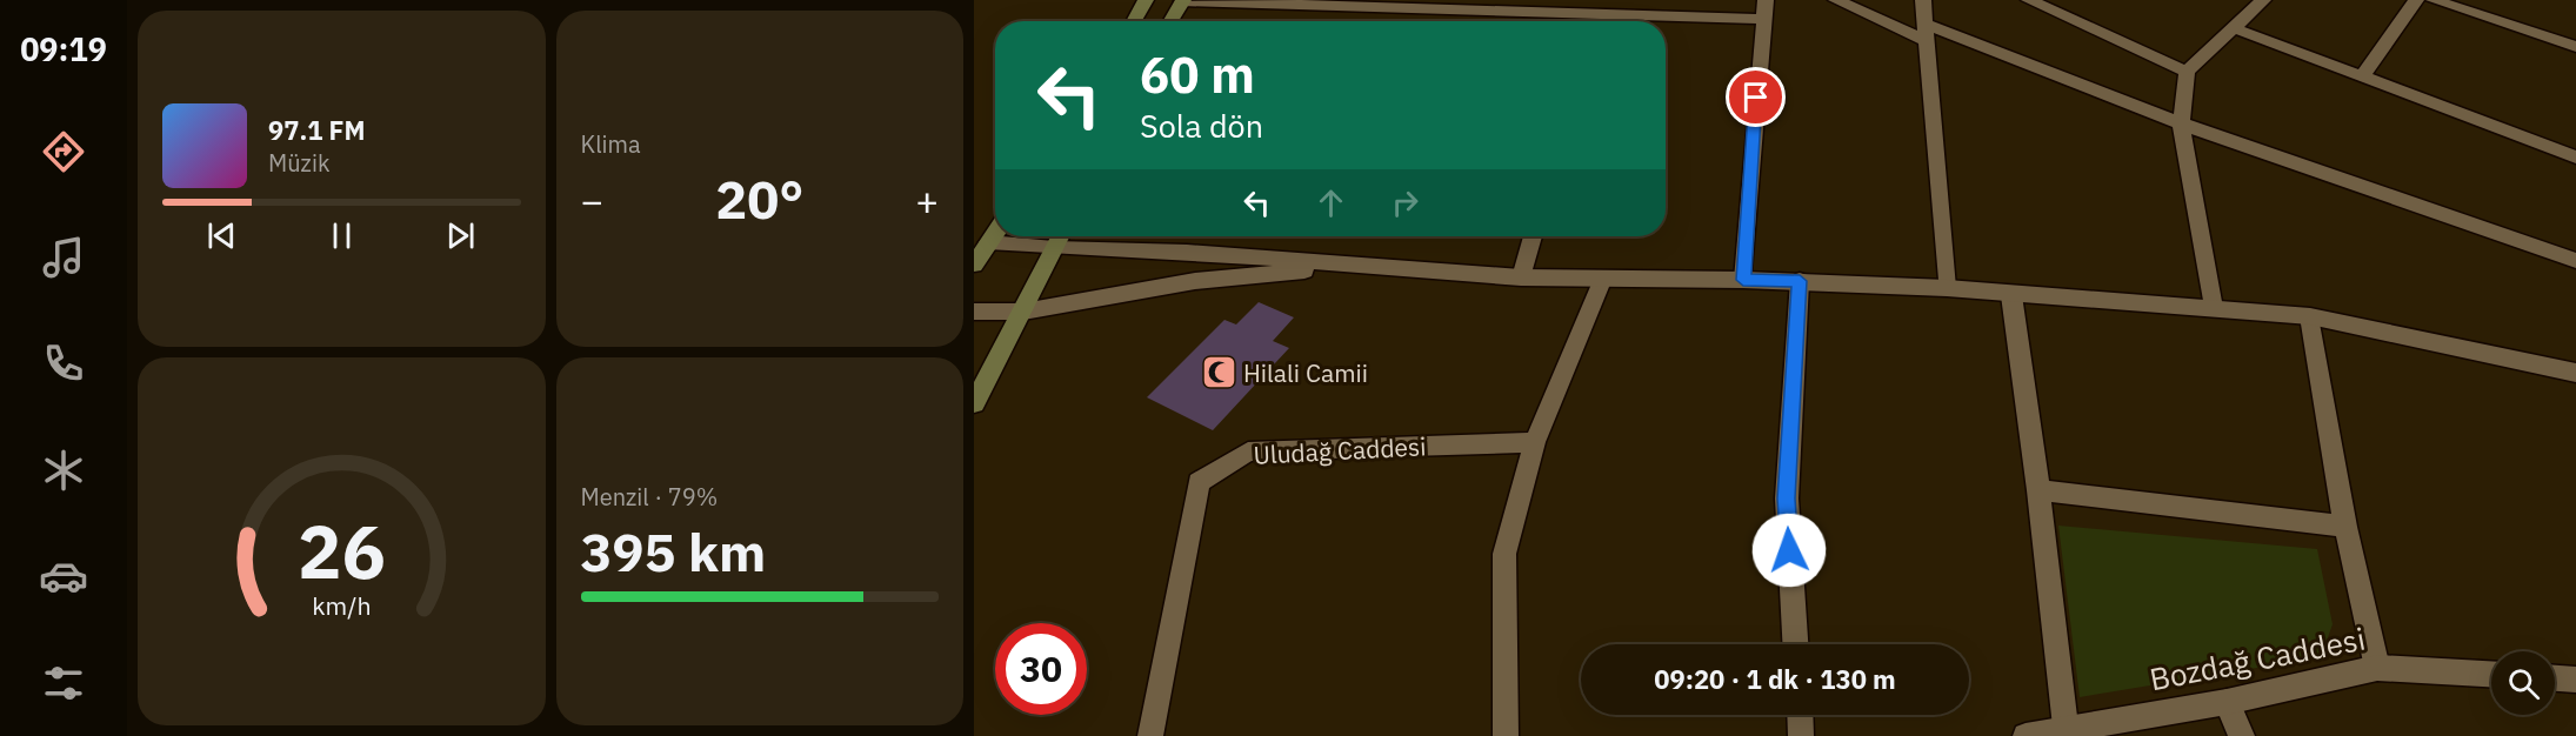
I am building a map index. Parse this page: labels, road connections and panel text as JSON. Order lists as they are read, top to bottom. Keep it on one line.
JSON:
{"streets":{"street":["Uludağ Caddesi","Bozdağ Caddesi"]},"places":{"mosque":["Hilali Camii"]},"page":{"tabs":"09:19","tile":["Klima",["Menzil · 79%","395 km"]],"turn":["60 m","Sola dön"],"song":["97.1 FM","Müzik"],"heat":["−","20°","+"],"limit":"30","trip":"09:20 · 1 dk · 130 m","gauge":["26","km/h"]}}
